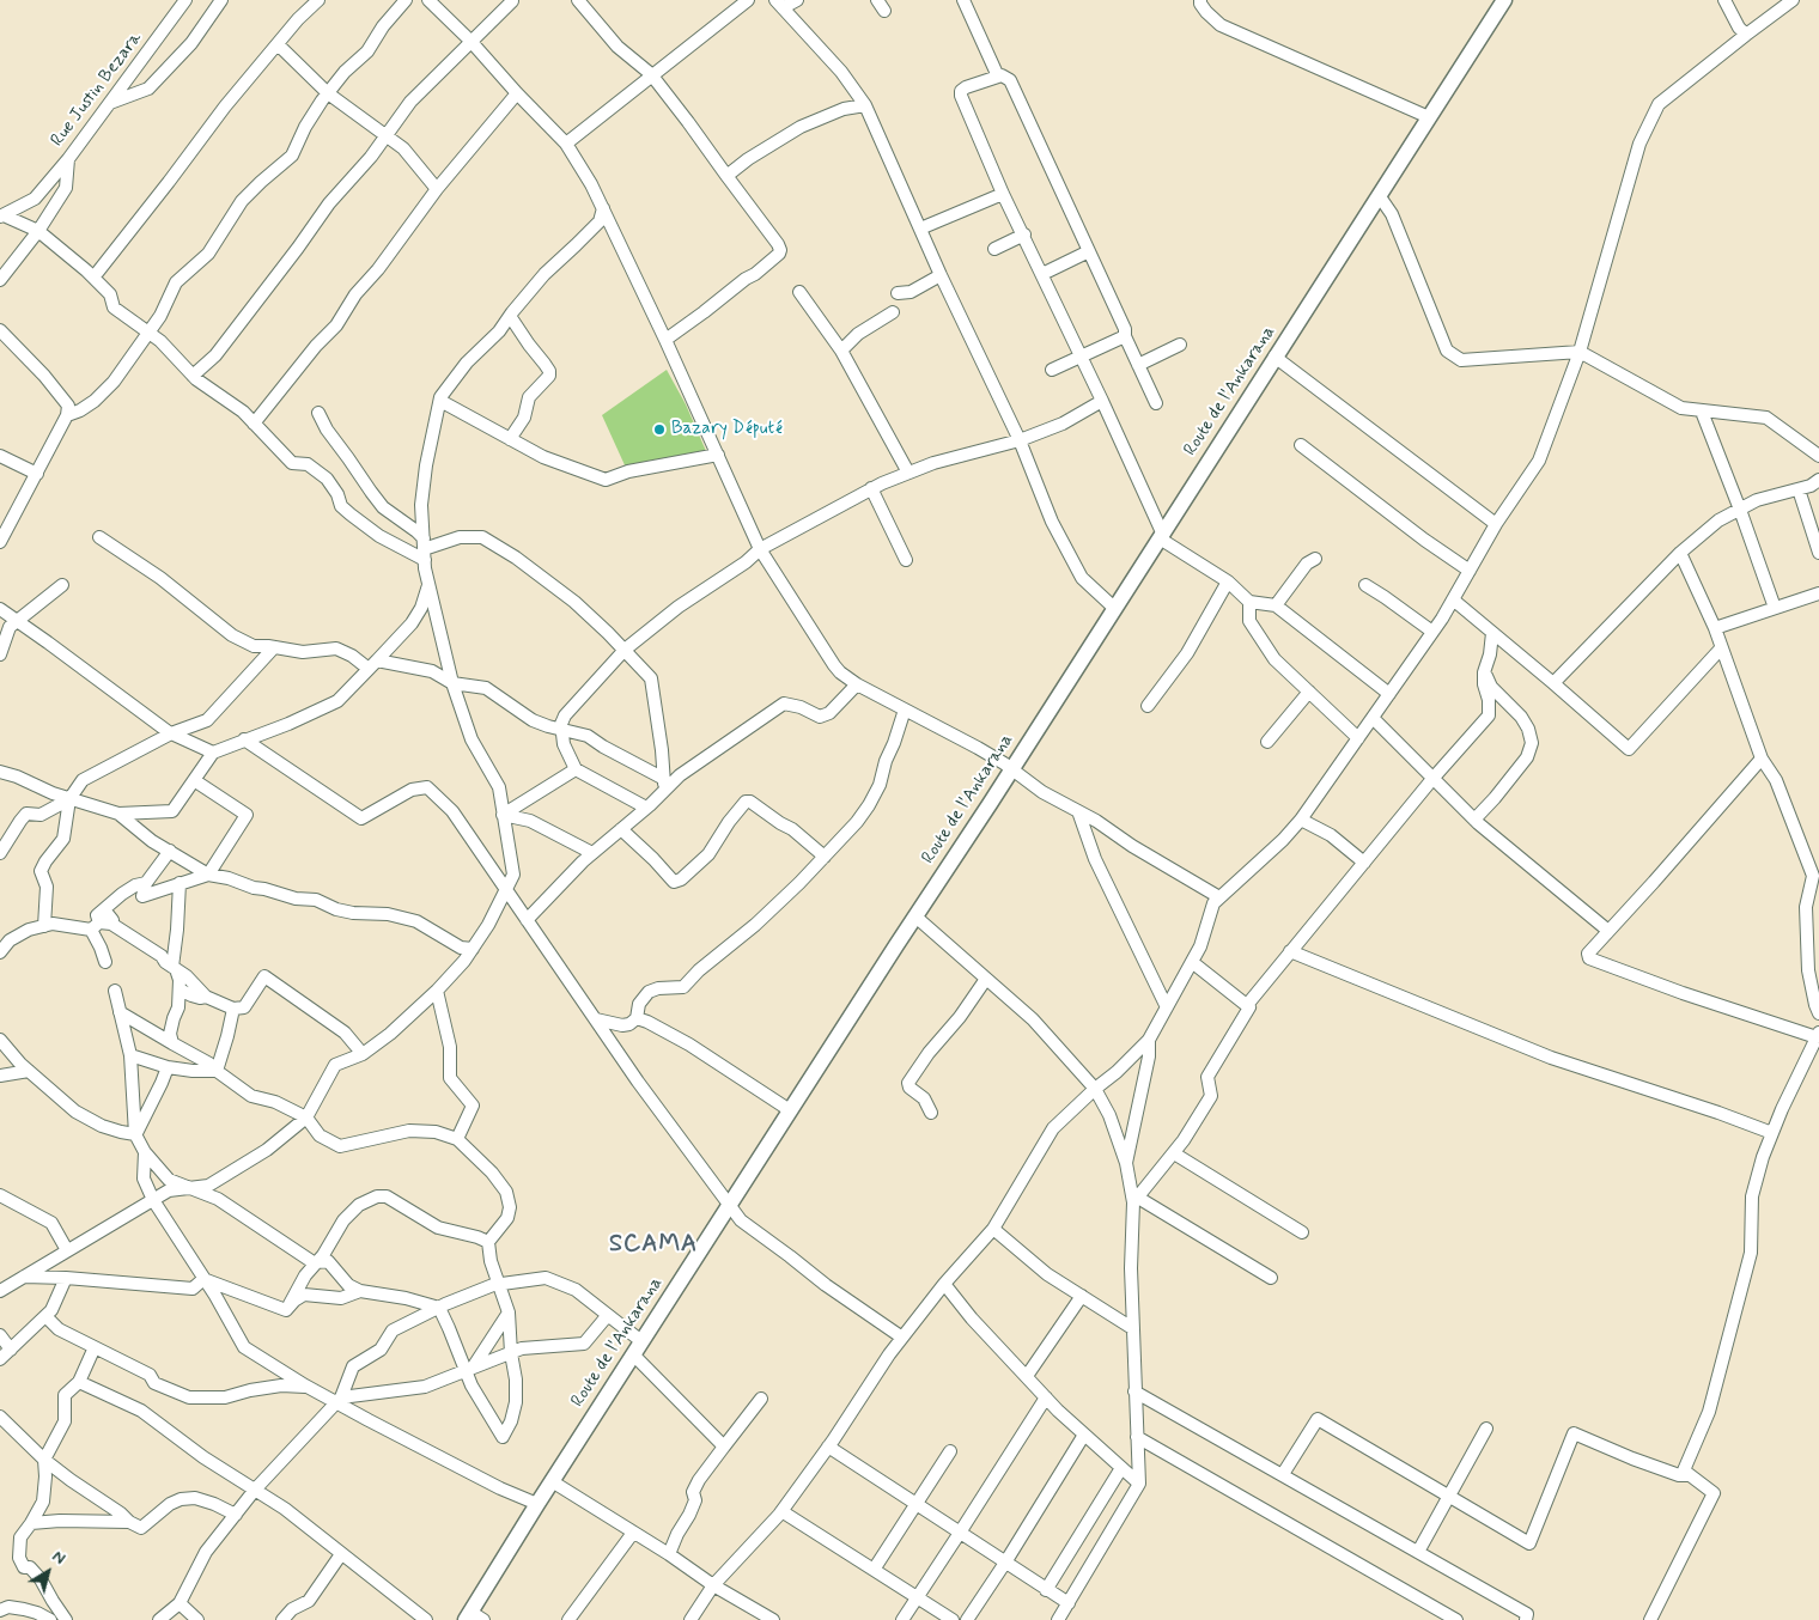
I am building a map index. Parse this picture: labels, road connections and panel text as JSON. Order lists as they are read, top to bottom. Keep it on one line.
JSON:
{"streets":{"main road":["Route de l'Ankarana"],"street":["Rue Justin Bezara"]},"districts":["SCAMA"],"places":["Bazary Député"],"north":"top right"}
